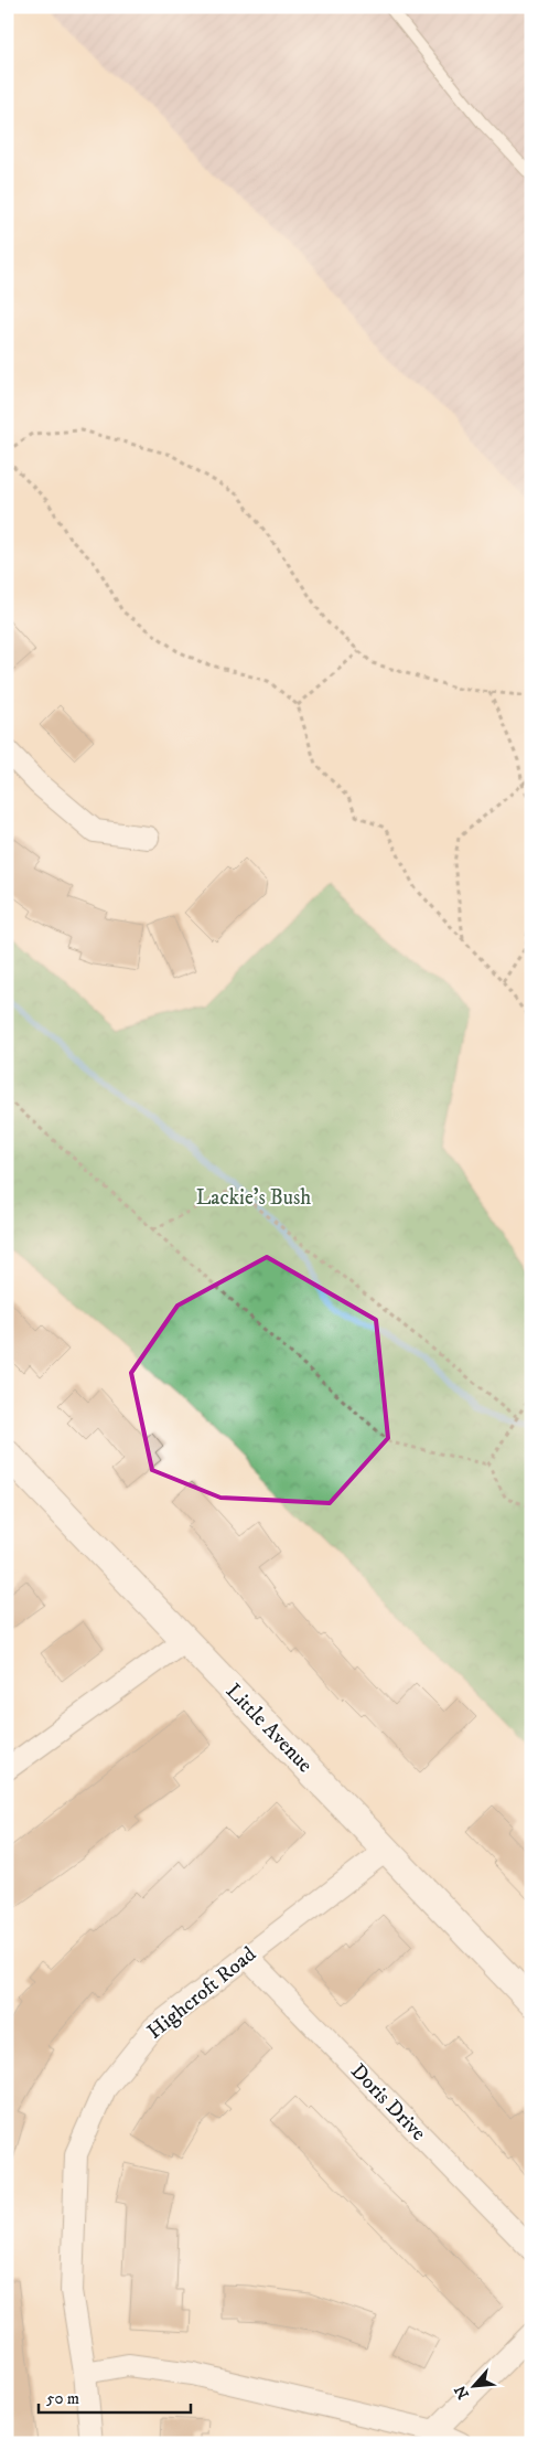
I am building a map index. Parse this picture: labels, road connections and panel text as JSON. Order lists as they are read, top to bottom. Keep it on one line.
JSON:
{"streets":{"street":["Little Avenue","Highcroft Road","Doris Drive"]},"crossings":[["Little Avenue","Highcroft Road"],["Highcroft Road","Doris Drive"]],"parks":["Lackie's Bush"],"scale_bar":"50 m","north":"bottom left"}
